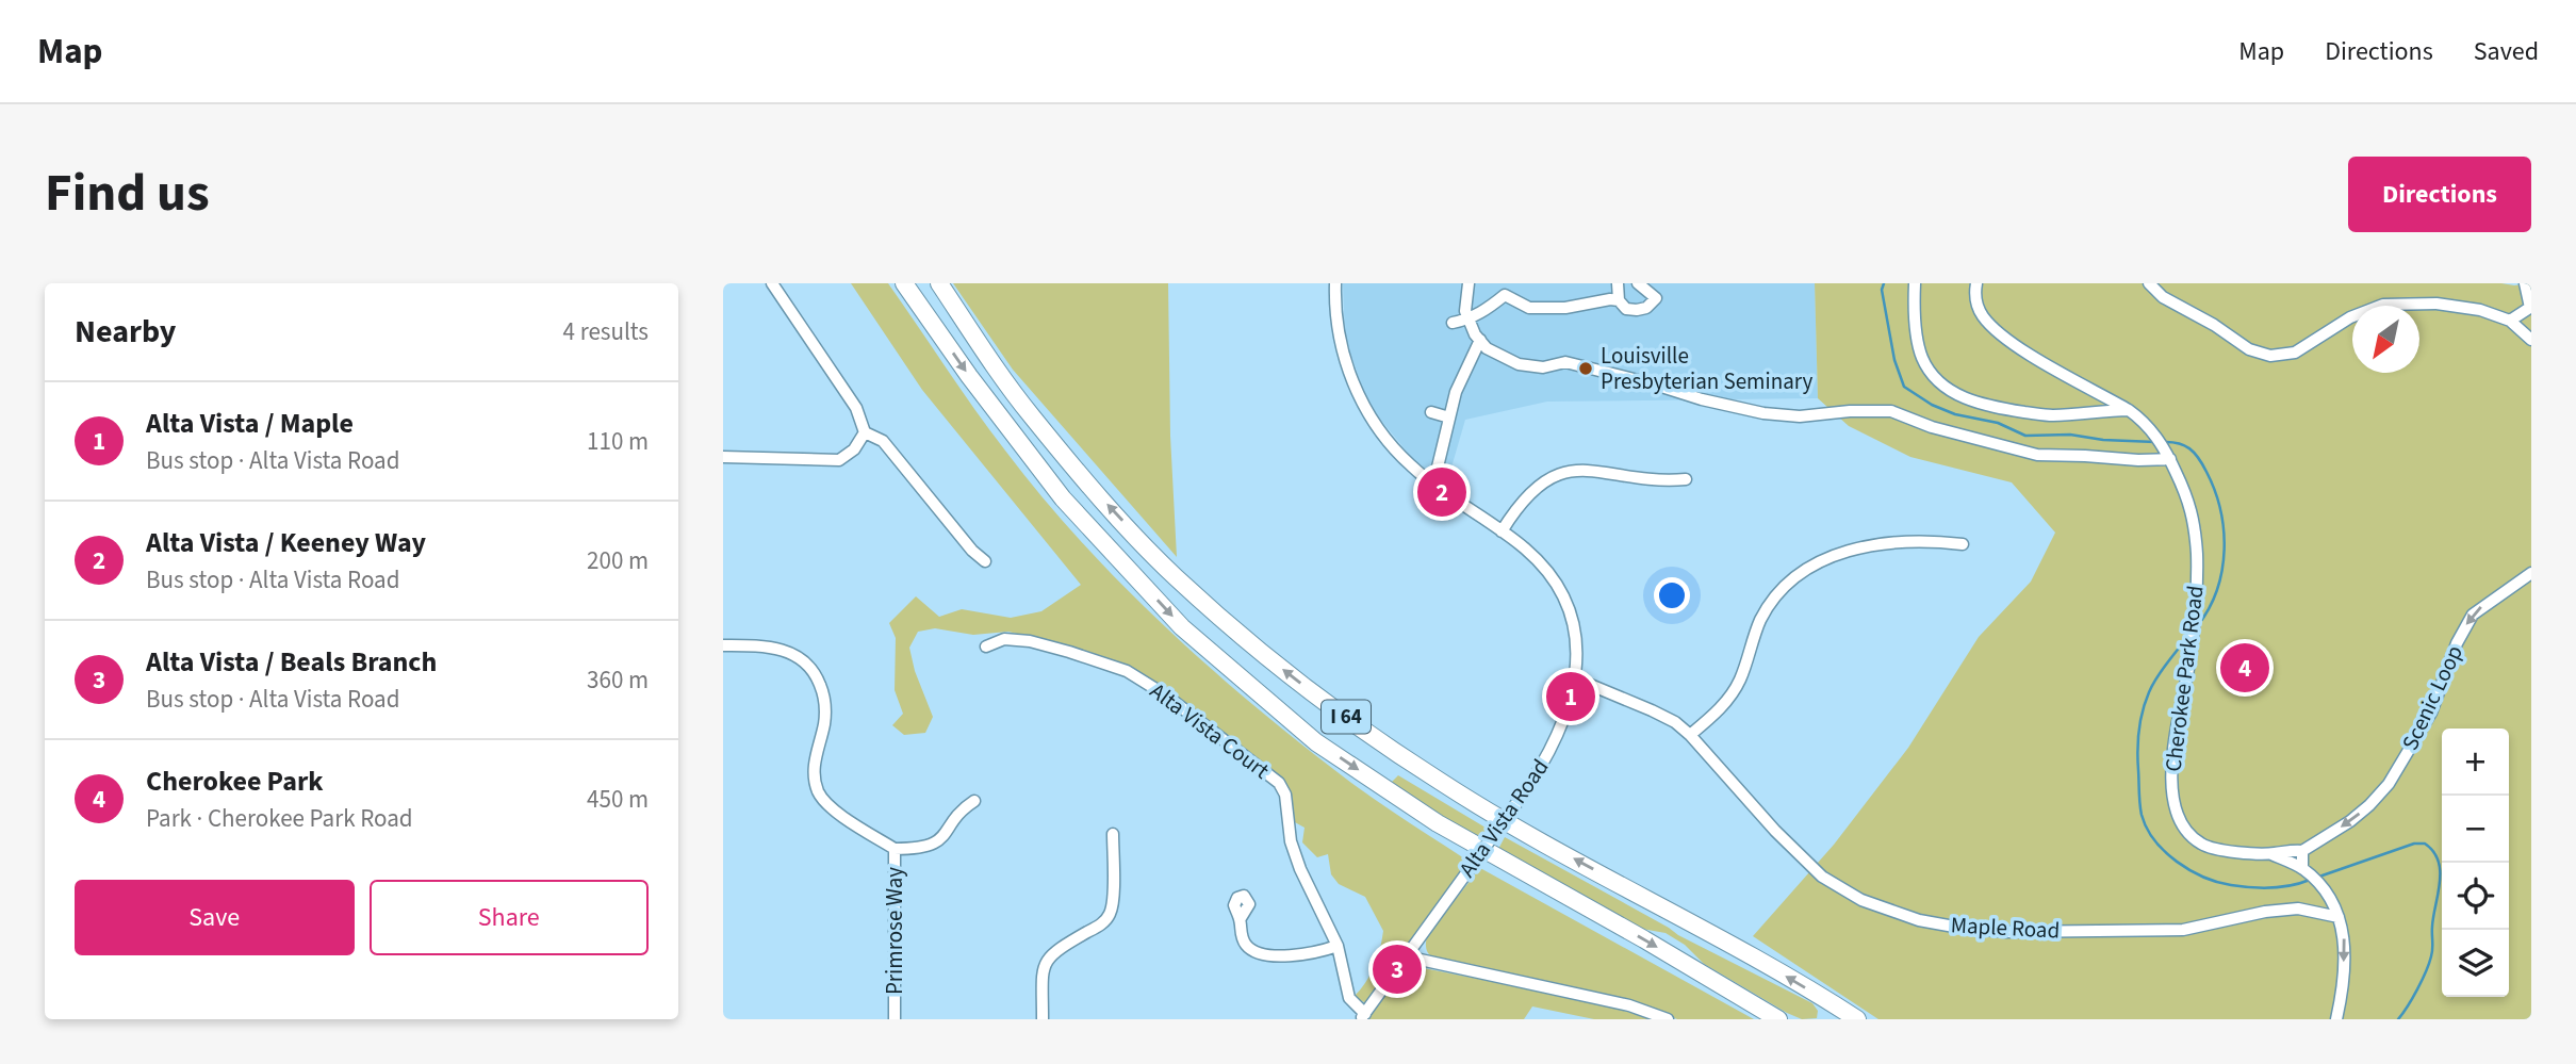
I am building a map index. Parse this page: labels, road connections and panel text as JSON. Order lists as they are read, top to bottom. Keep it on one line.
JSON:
{"streets":{"highway":["I 64"],"street":["Cherokee Park Road","Scenic Loop","Alta Vista Court","Alta Vista Road","Maple Road","Primrose Way"]},"crossings":[["Cherokee Park Road","Scenic Loop"],["Alta Vista Court","Alta Vista Road"],["Alta Vista Road","Maple Road"]],"one_way":["Scenic Loop"],"places":["Louisville Presbyterian Seminary"],"north":"bottom left","page":{"header":"Map","nav":["Map","Directions","Saved"],"title":"Find us","buttons":["Directions",["Save","Share"]],"heading":["Nearby","4 results"],"list":[{"mark":"1","name":"Alta Vista / Maple","note":"Bus stop · Alta Vista Road","value":"110 m"},{"mark":"2","name":"Alta Vista / Keeney Way","note":"Bus stop · Alta Vista Road","value":"200 m"},{"mark":"3","name":"Alta Vista / Beals Branch","note":"Bus stop · Alta Vista Road","value":"360 m"},{"mark":"4","name":"Cherokee Park","note":"Park · Cherokee Park Road","value":"450 m"}],"pins":["2","4","1","3"],"map_buttons":["+","−"]}}
